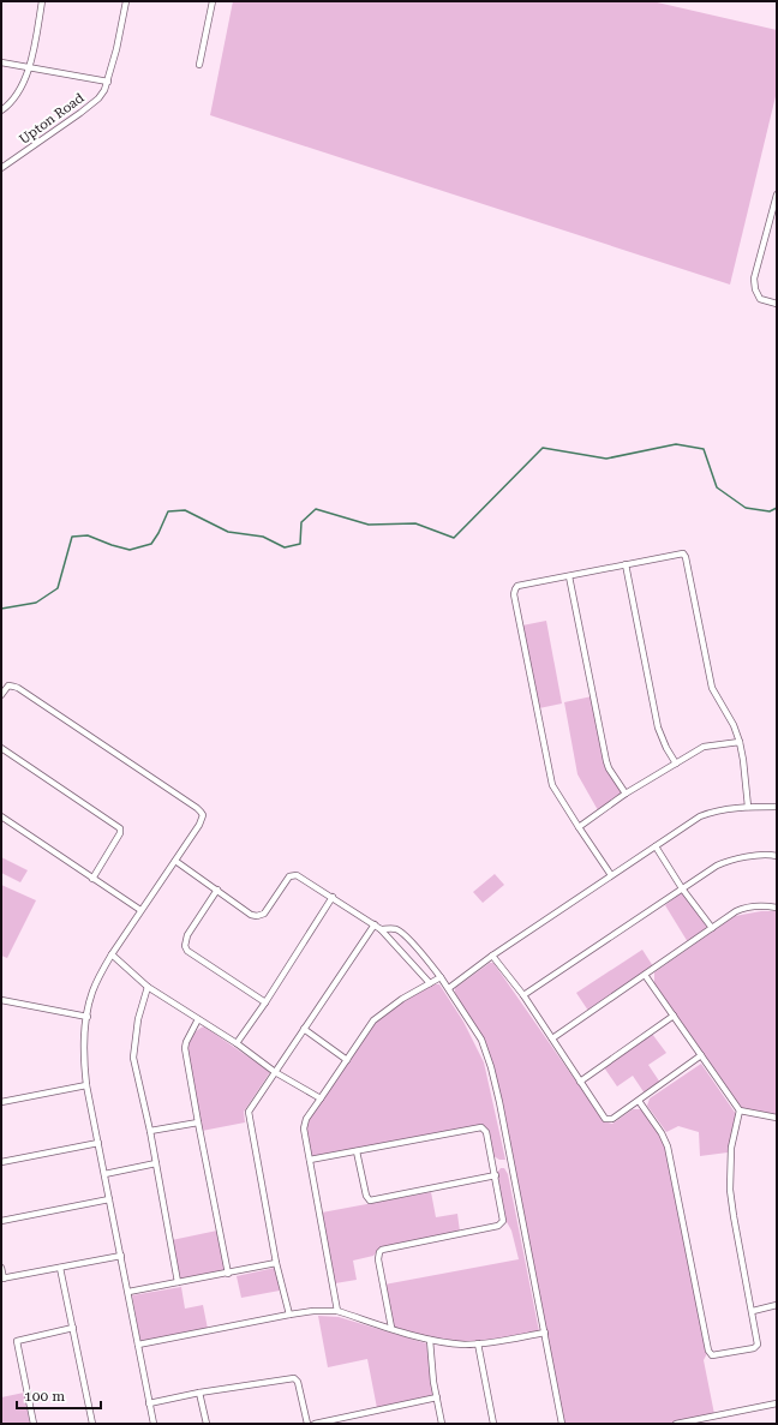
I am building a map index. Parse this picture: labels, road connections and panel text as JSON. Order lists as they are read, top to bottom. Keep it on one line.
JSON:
{"streets":{"street":["Upton Road"]},"scale_bar":"100 m"}
